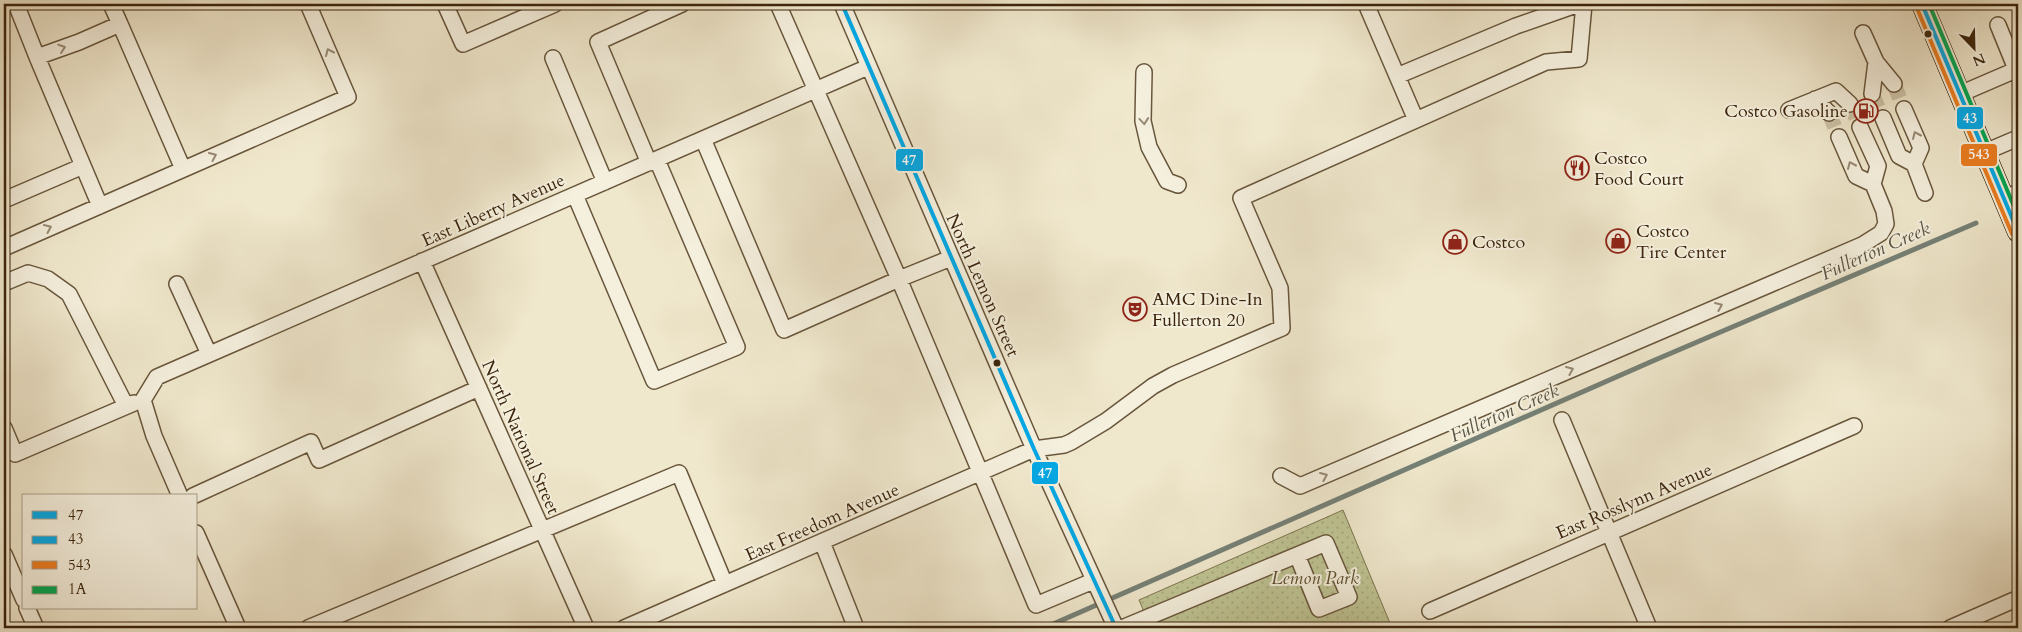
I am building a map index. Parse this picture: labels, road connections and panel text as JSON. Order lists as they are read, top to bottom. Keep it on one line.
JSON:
{"streets":{"street":["East Liberty Avenue","North Lemon Street","North National Street","East Rosslynn Avenue","East Freedom Avenue"]},"crossings":[["East Liberty Avenue","North Lemon Street"],["East Liberty Avenue","North National Street"],["North Lemon Street","East Freedom Avenue"]],"water":["Fullerton Creek"],"parks":["Lemon Park"],"places":{"fuel station":["Costco Gasoline"],"restaurant":["Costco Food Court"],"shop":["Costco Tire Center","Costco"],"theatre":["AMC Dine-In Fullerton 20"]},"lines":["transit line 47","transit line 43","transit line 1A","transit line 543"],"legend":["47","43","543","1A"],"north":"bottom right"}
